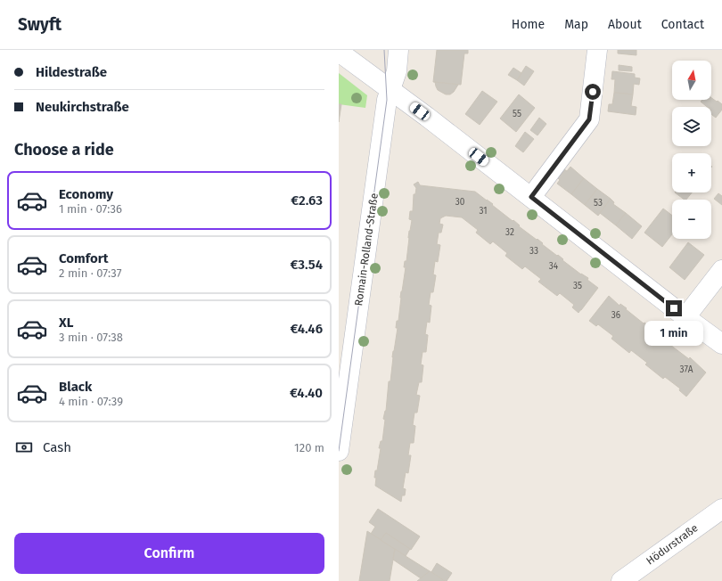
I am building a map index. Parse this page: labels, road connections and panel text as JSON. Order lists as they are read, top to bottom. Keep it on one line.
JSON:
{"streets":{"street":["Romain-Rolland-Straße","Hödurstraße"]},"house_numbers":["55","30","53","31","32","33","34","35","36","37A"],"north":"top","page":{"header":"Swyft","nav":["Home","Map","About","Contact"],"banner":["Hildestraße","Neukirchstraße"],"map_buttons":["+","−"],"heading":"Choose a ride","list":[{"name":"Economy","note":"1 min · 07:36","value":"€2.63"},{"name":"Comfort","note":"2 min · 07:37","value":"€3.54"},{"name":"XL","note":"3 min · 07:38","value":"€4.46"},{"name":"Black","note":"4 min · 07:39","value":"€4.40"}],"bubble":"1 min","pay":["Cash","120 m"],"buttons":"Confirm"}}
